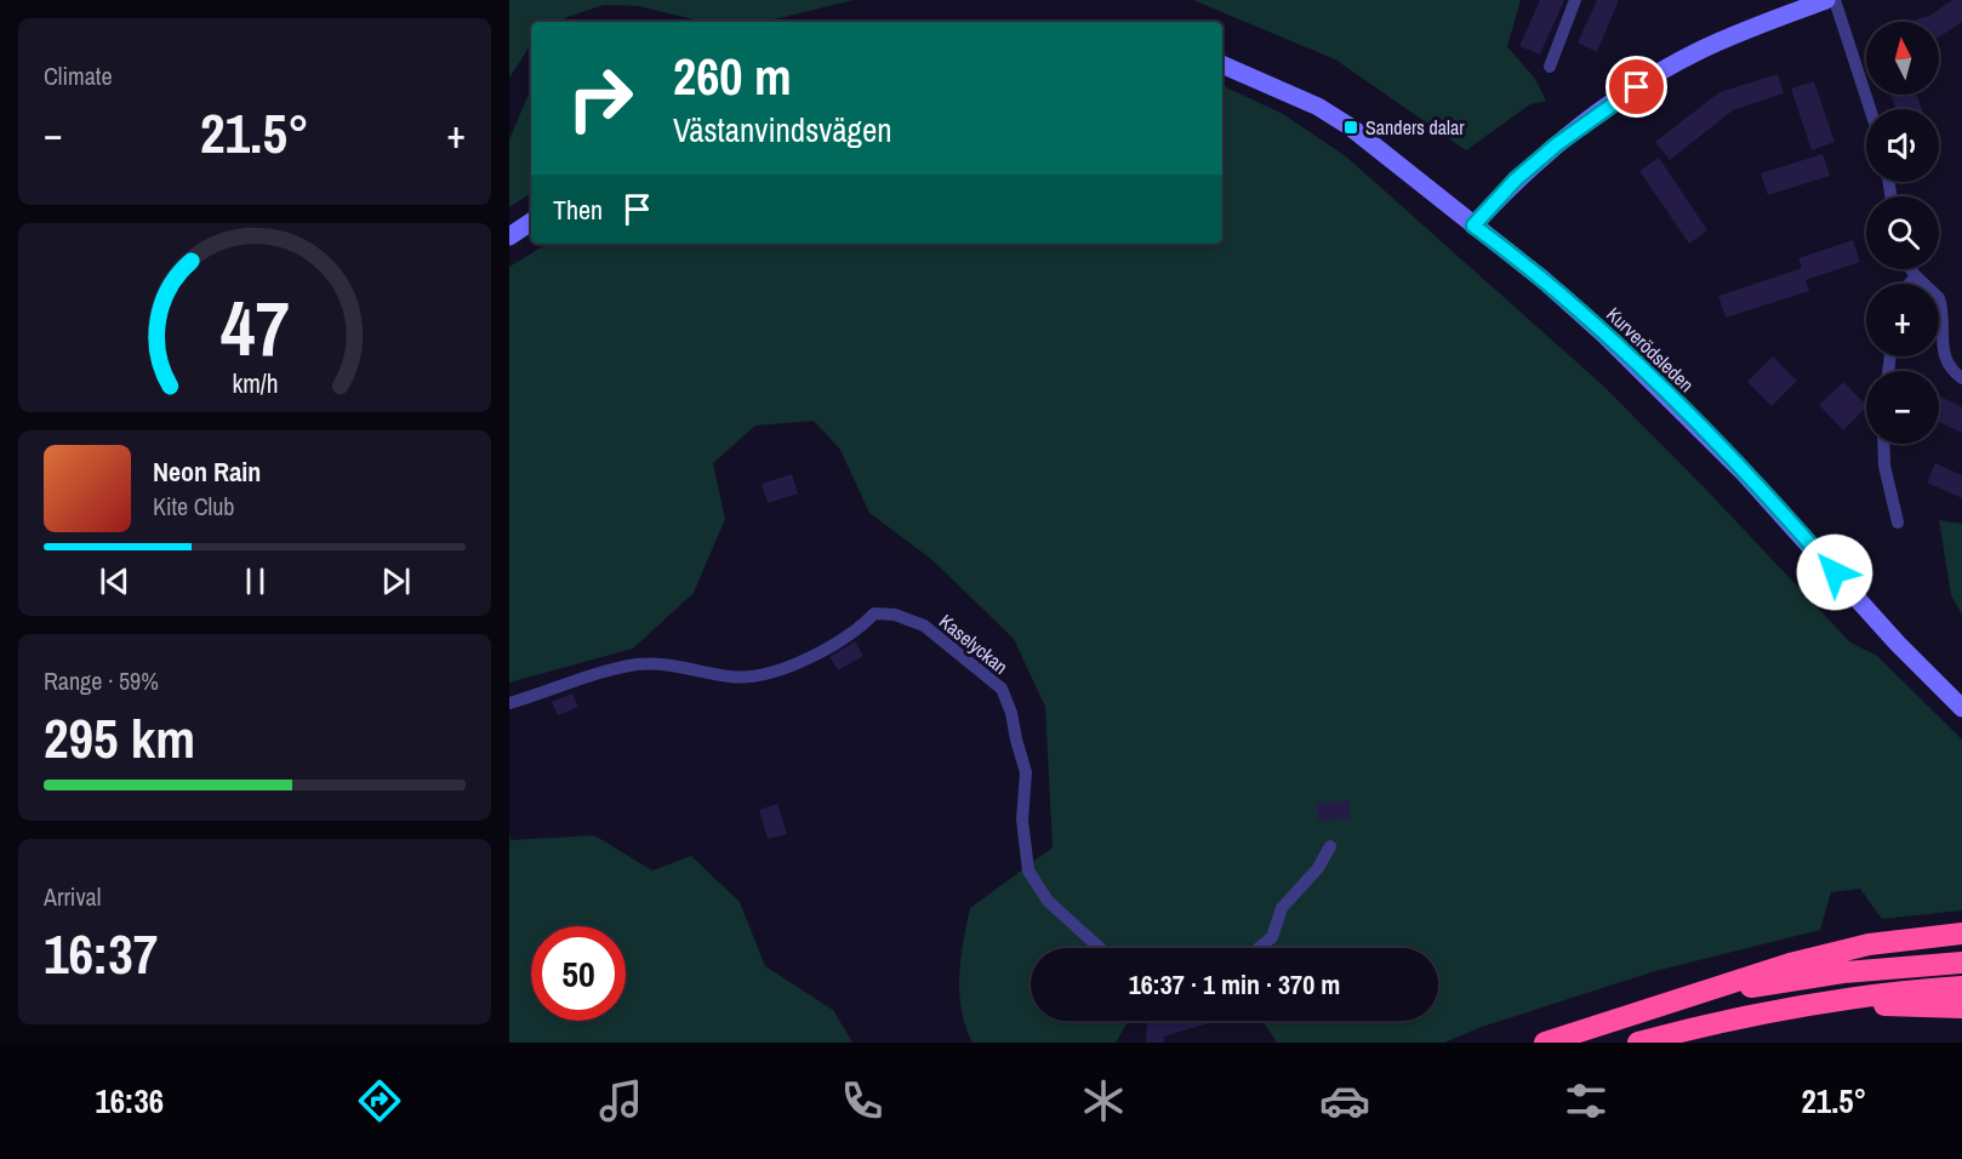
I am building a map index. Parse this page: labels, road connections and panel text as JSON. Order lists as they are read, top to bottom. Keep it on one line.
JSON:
{"streets":{"main road":["Kurverödsleden"],"street":["Kaselyckan"]},"places":{"transit":["Sanders dalar"]},"north":"top","page":{"tile":["Climate",["Range · 59%","295 km"],["Arrival","16:37"]],"map_buttons":["+","−"],"turn":["260 m","Västanvindsvägen"],"heat":["−","21.5°","+"],"then":"Then","song":["Neon Rain","Kite Club"],"limit":"50","trip":"16:37 · 1 min · 370 m","tabs":["16:36","21.5°"],"gauge":["47","km/h"]}}
